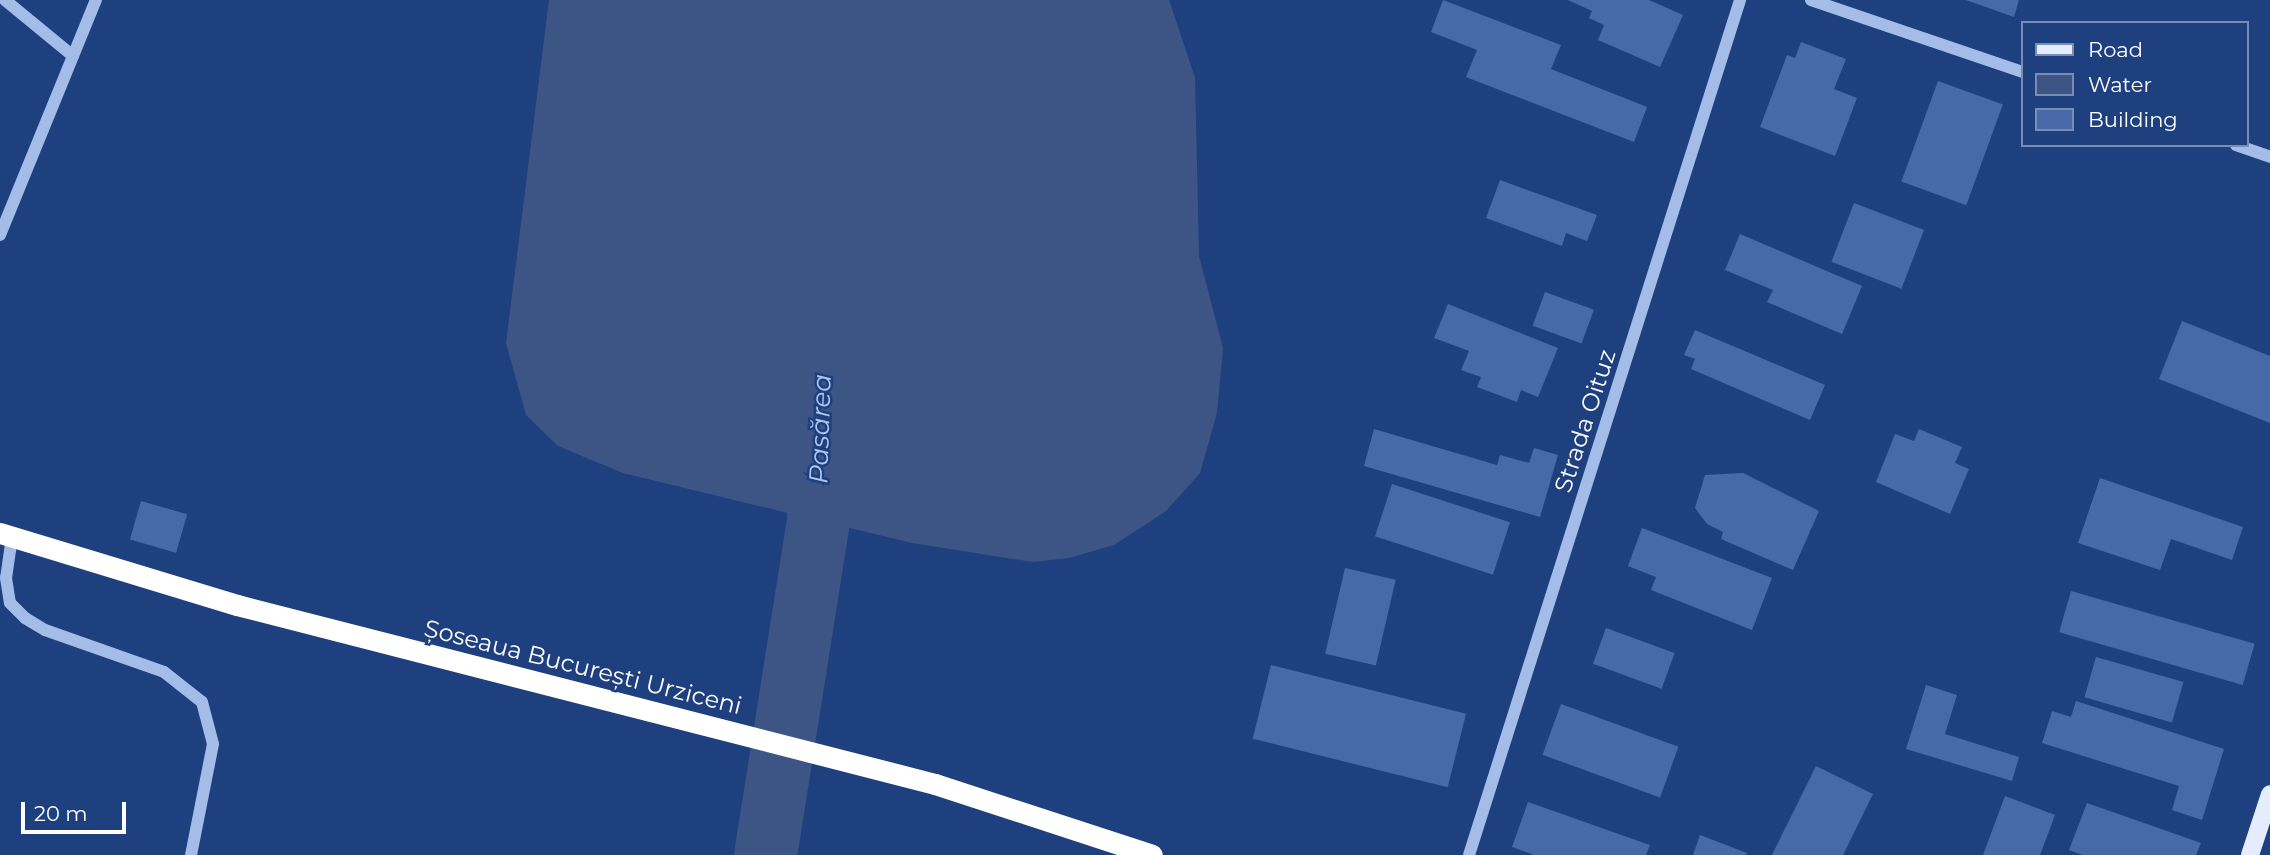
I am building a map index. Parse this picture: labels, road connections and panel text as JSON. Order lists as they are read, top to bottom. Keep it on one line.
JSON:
{"streets":{"highway":["Șoseaua București Urziceni"],"street":["Strada Oituz"]},"water":["Pasărea"],"legend":["Road","Water","Building"],"scale_bar":"20 m"}
